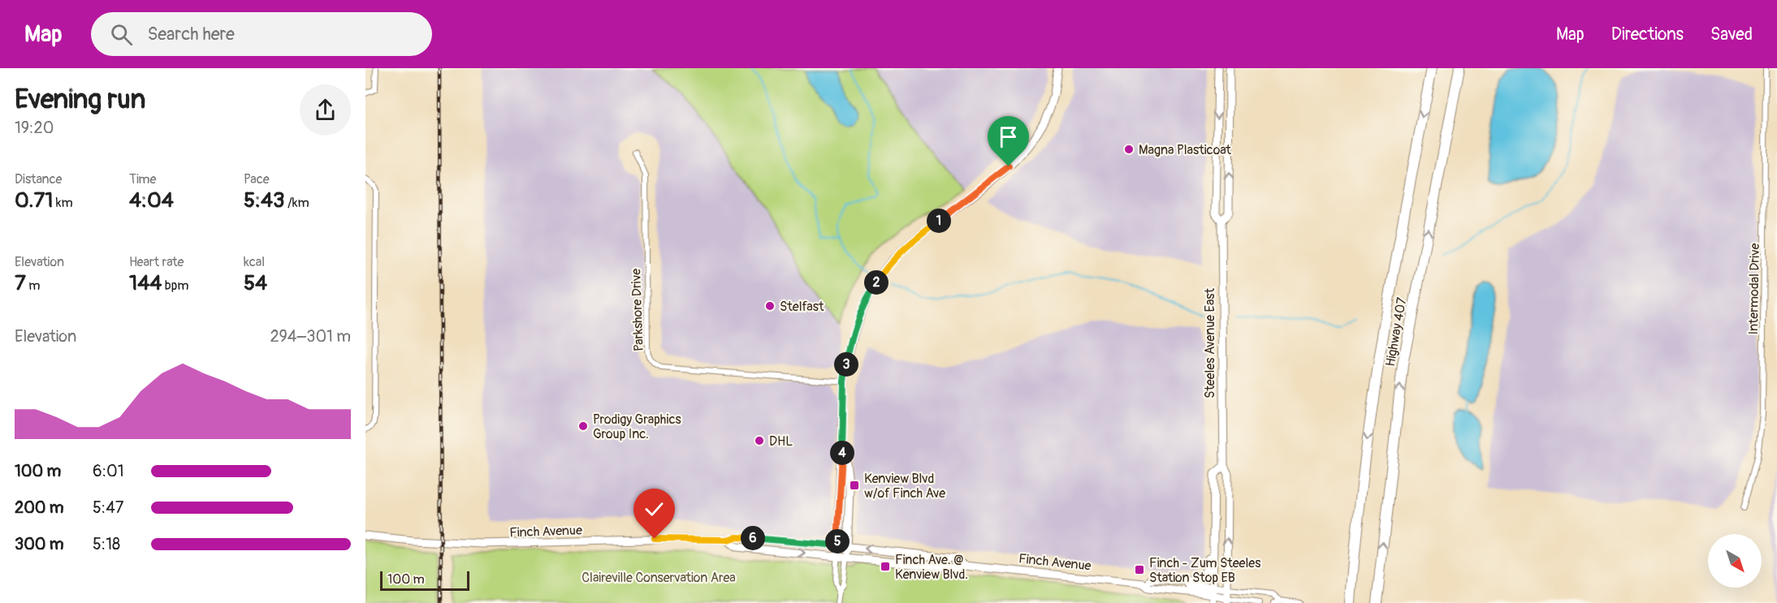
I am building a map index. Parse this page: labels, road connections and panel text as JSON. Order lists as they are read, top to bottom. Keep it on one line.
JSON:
{"streets":{"highway":["Highway 407"],"main road":["Steeles Avenue East","Finch Avenue"],"street":["Intermodal Drive","Parkshore Drive"]},"crossings":[["Steeles Avenue East","Finch Avenue"]],"parks":["Claireville Conservation Area"],"places":{"other":["Magna Plasticoat","Stelfast","Prodigy Graphics Group Inc.","DHL"],"transit":["Kenview Blvd w/of Finch Ave","Finch Ave. @ Kenview Blvd.","Finch - Zum Steeles Station Stop EB"]},"scale_bar":"100 m","north":"bottom right","page":{"header":"Map","search":"Search here","nav":["Map","Directions","Saved"],"heading":["Evening run","19:20"],"stats":[["Distance","0.71 km"],["Time","4:04"],["Pace","5:43 /km"],["Elevation","7 m"],["Heart rate","144 bpm"],["kcal","54"]],"pins":["1","2","3","4","6","5"],"chart":["Elevation","294–301 m"],"list":[{"name":"100 m","note":"6:01"},{"name":"200 m","note":"5:47"},{"name":"300 m","note":"5:18"}],"scale":"100 m"}}
